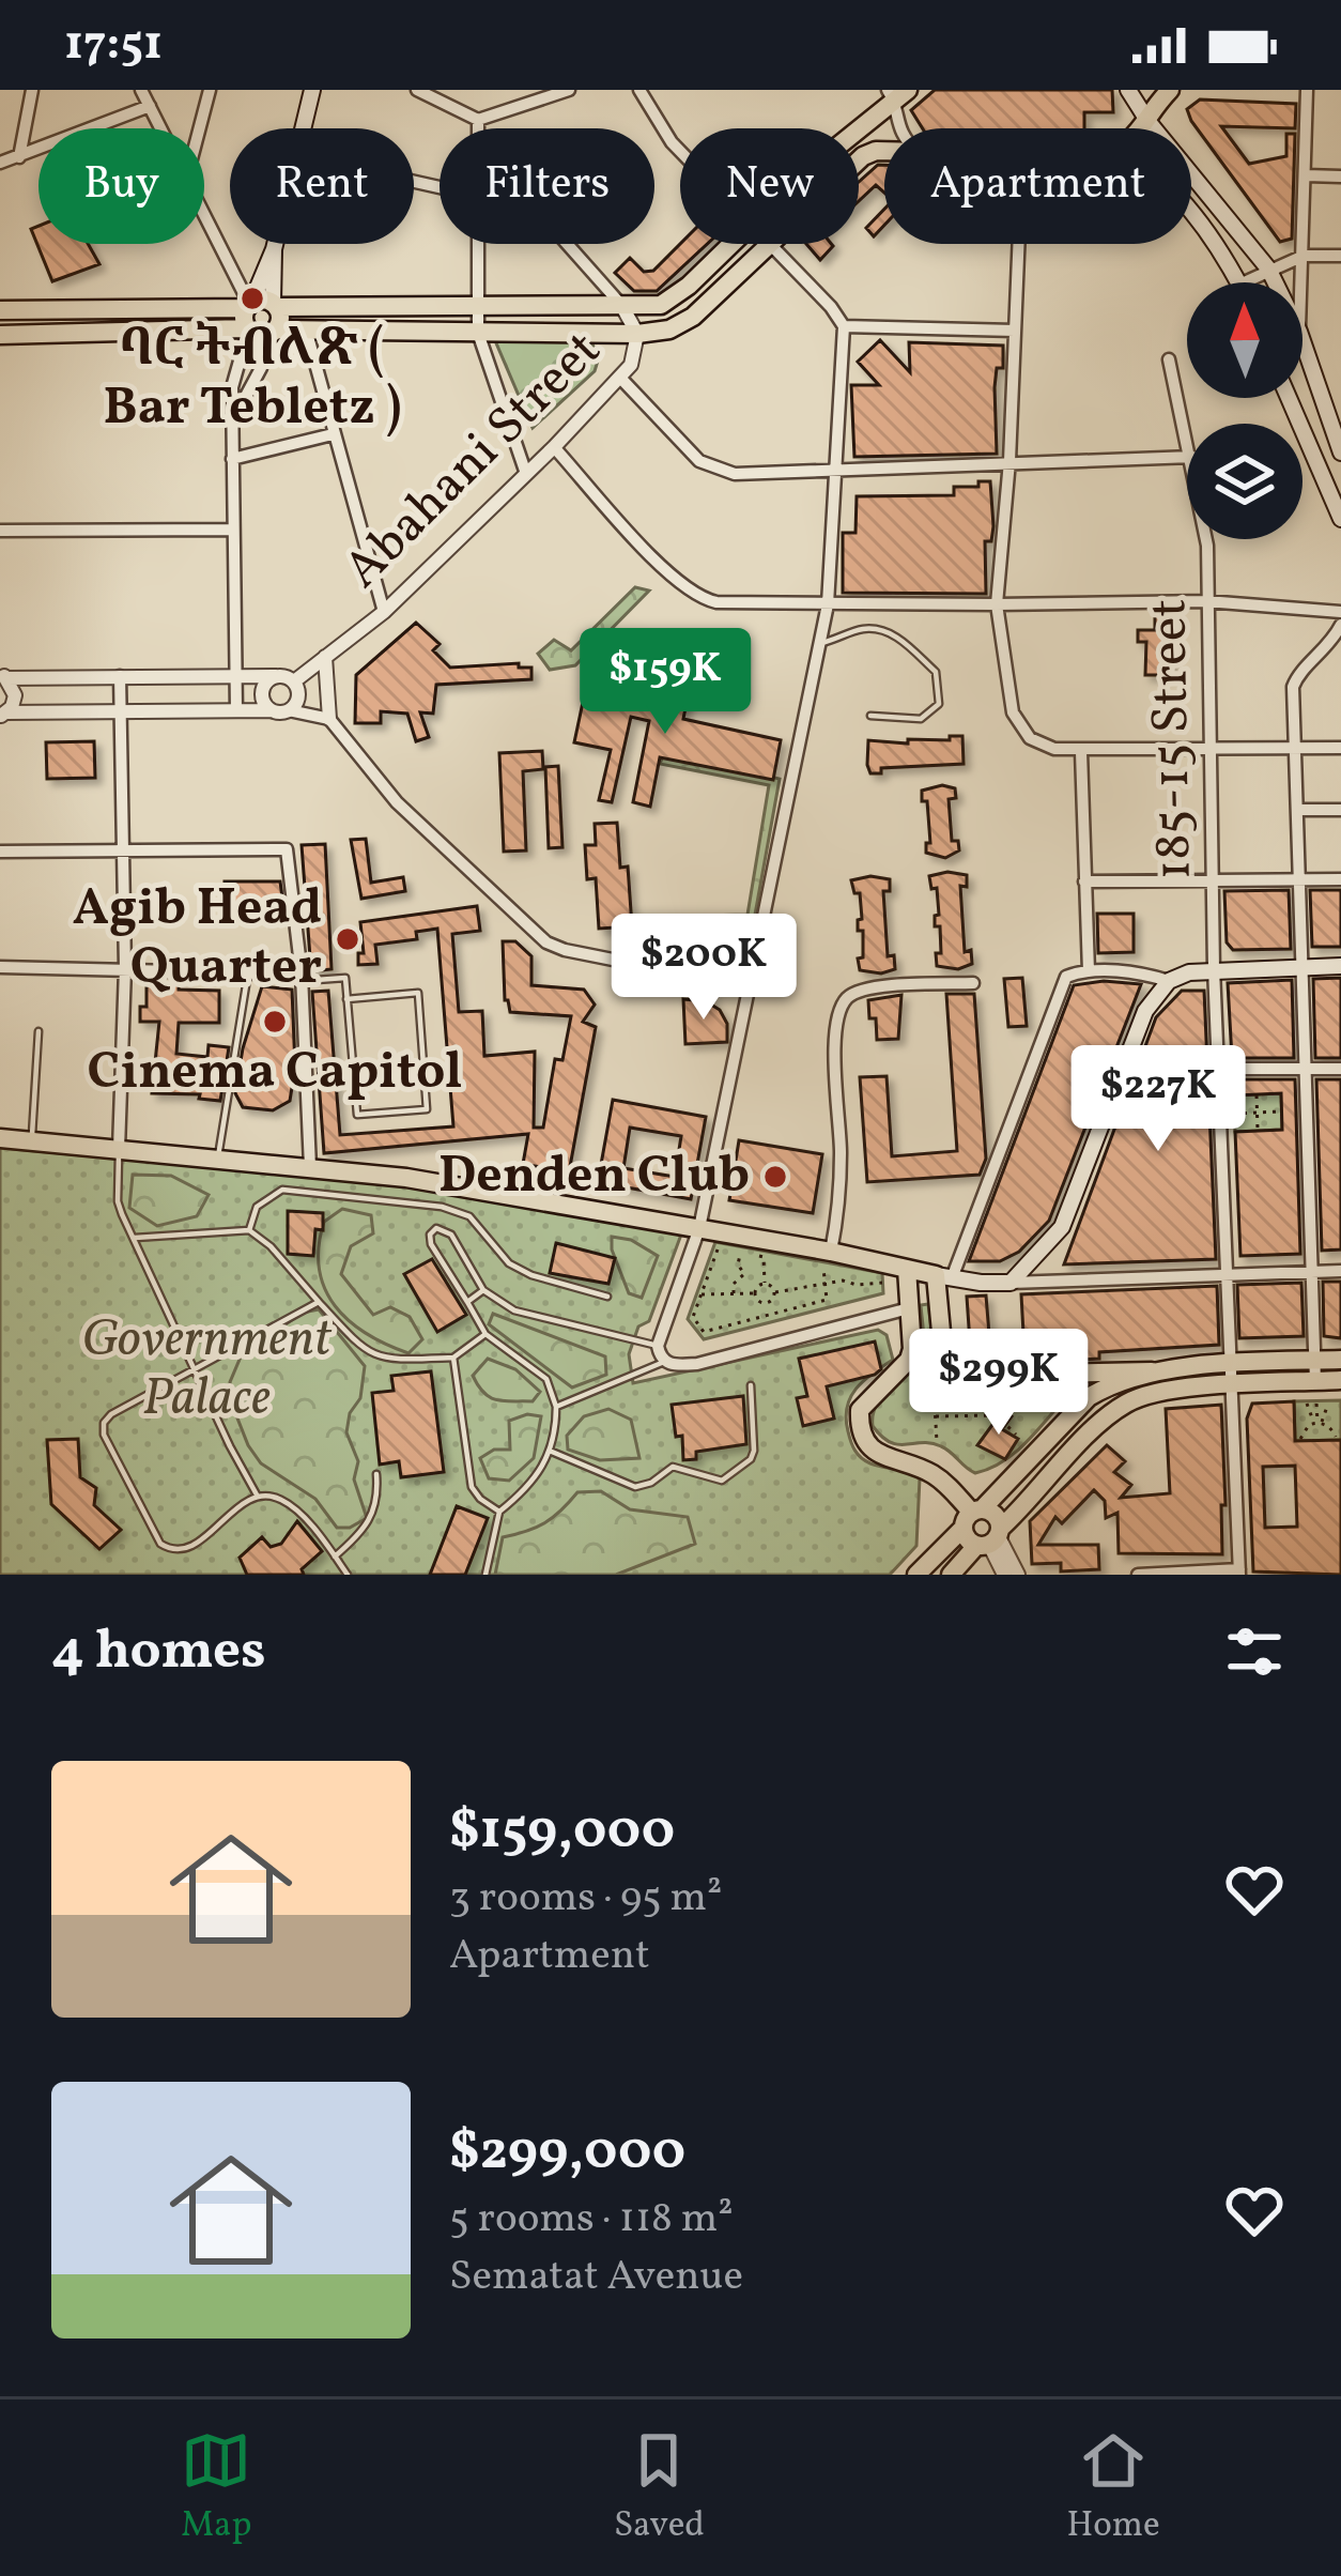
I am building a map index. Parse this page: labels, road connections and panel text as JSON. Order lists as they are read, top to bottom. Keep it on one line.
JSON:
{"streets":{"street":["Abahani Street","185-15 Street"]},"parks":["Government Palace"],"places":["ባር ትብለጽ ( Bar Tebletz )","Agib Head Quarter","Cinema Capitol","Denden Club"],"north":"top","page":{"status":"17:51","chip":["Buy","Rent","Filters","New","Apartment"],"price":["$159K","$200K","$227K","$299K"],"heading":"4 homes","list":[{"name":"$159,000","note":"3 rooms · 95 m² · Apartment"},{"name":"$299,000","note":"5 rooms · 118 m² · Sematat Avenue"}],"tabs":["Map","Saved","Home"]}}
